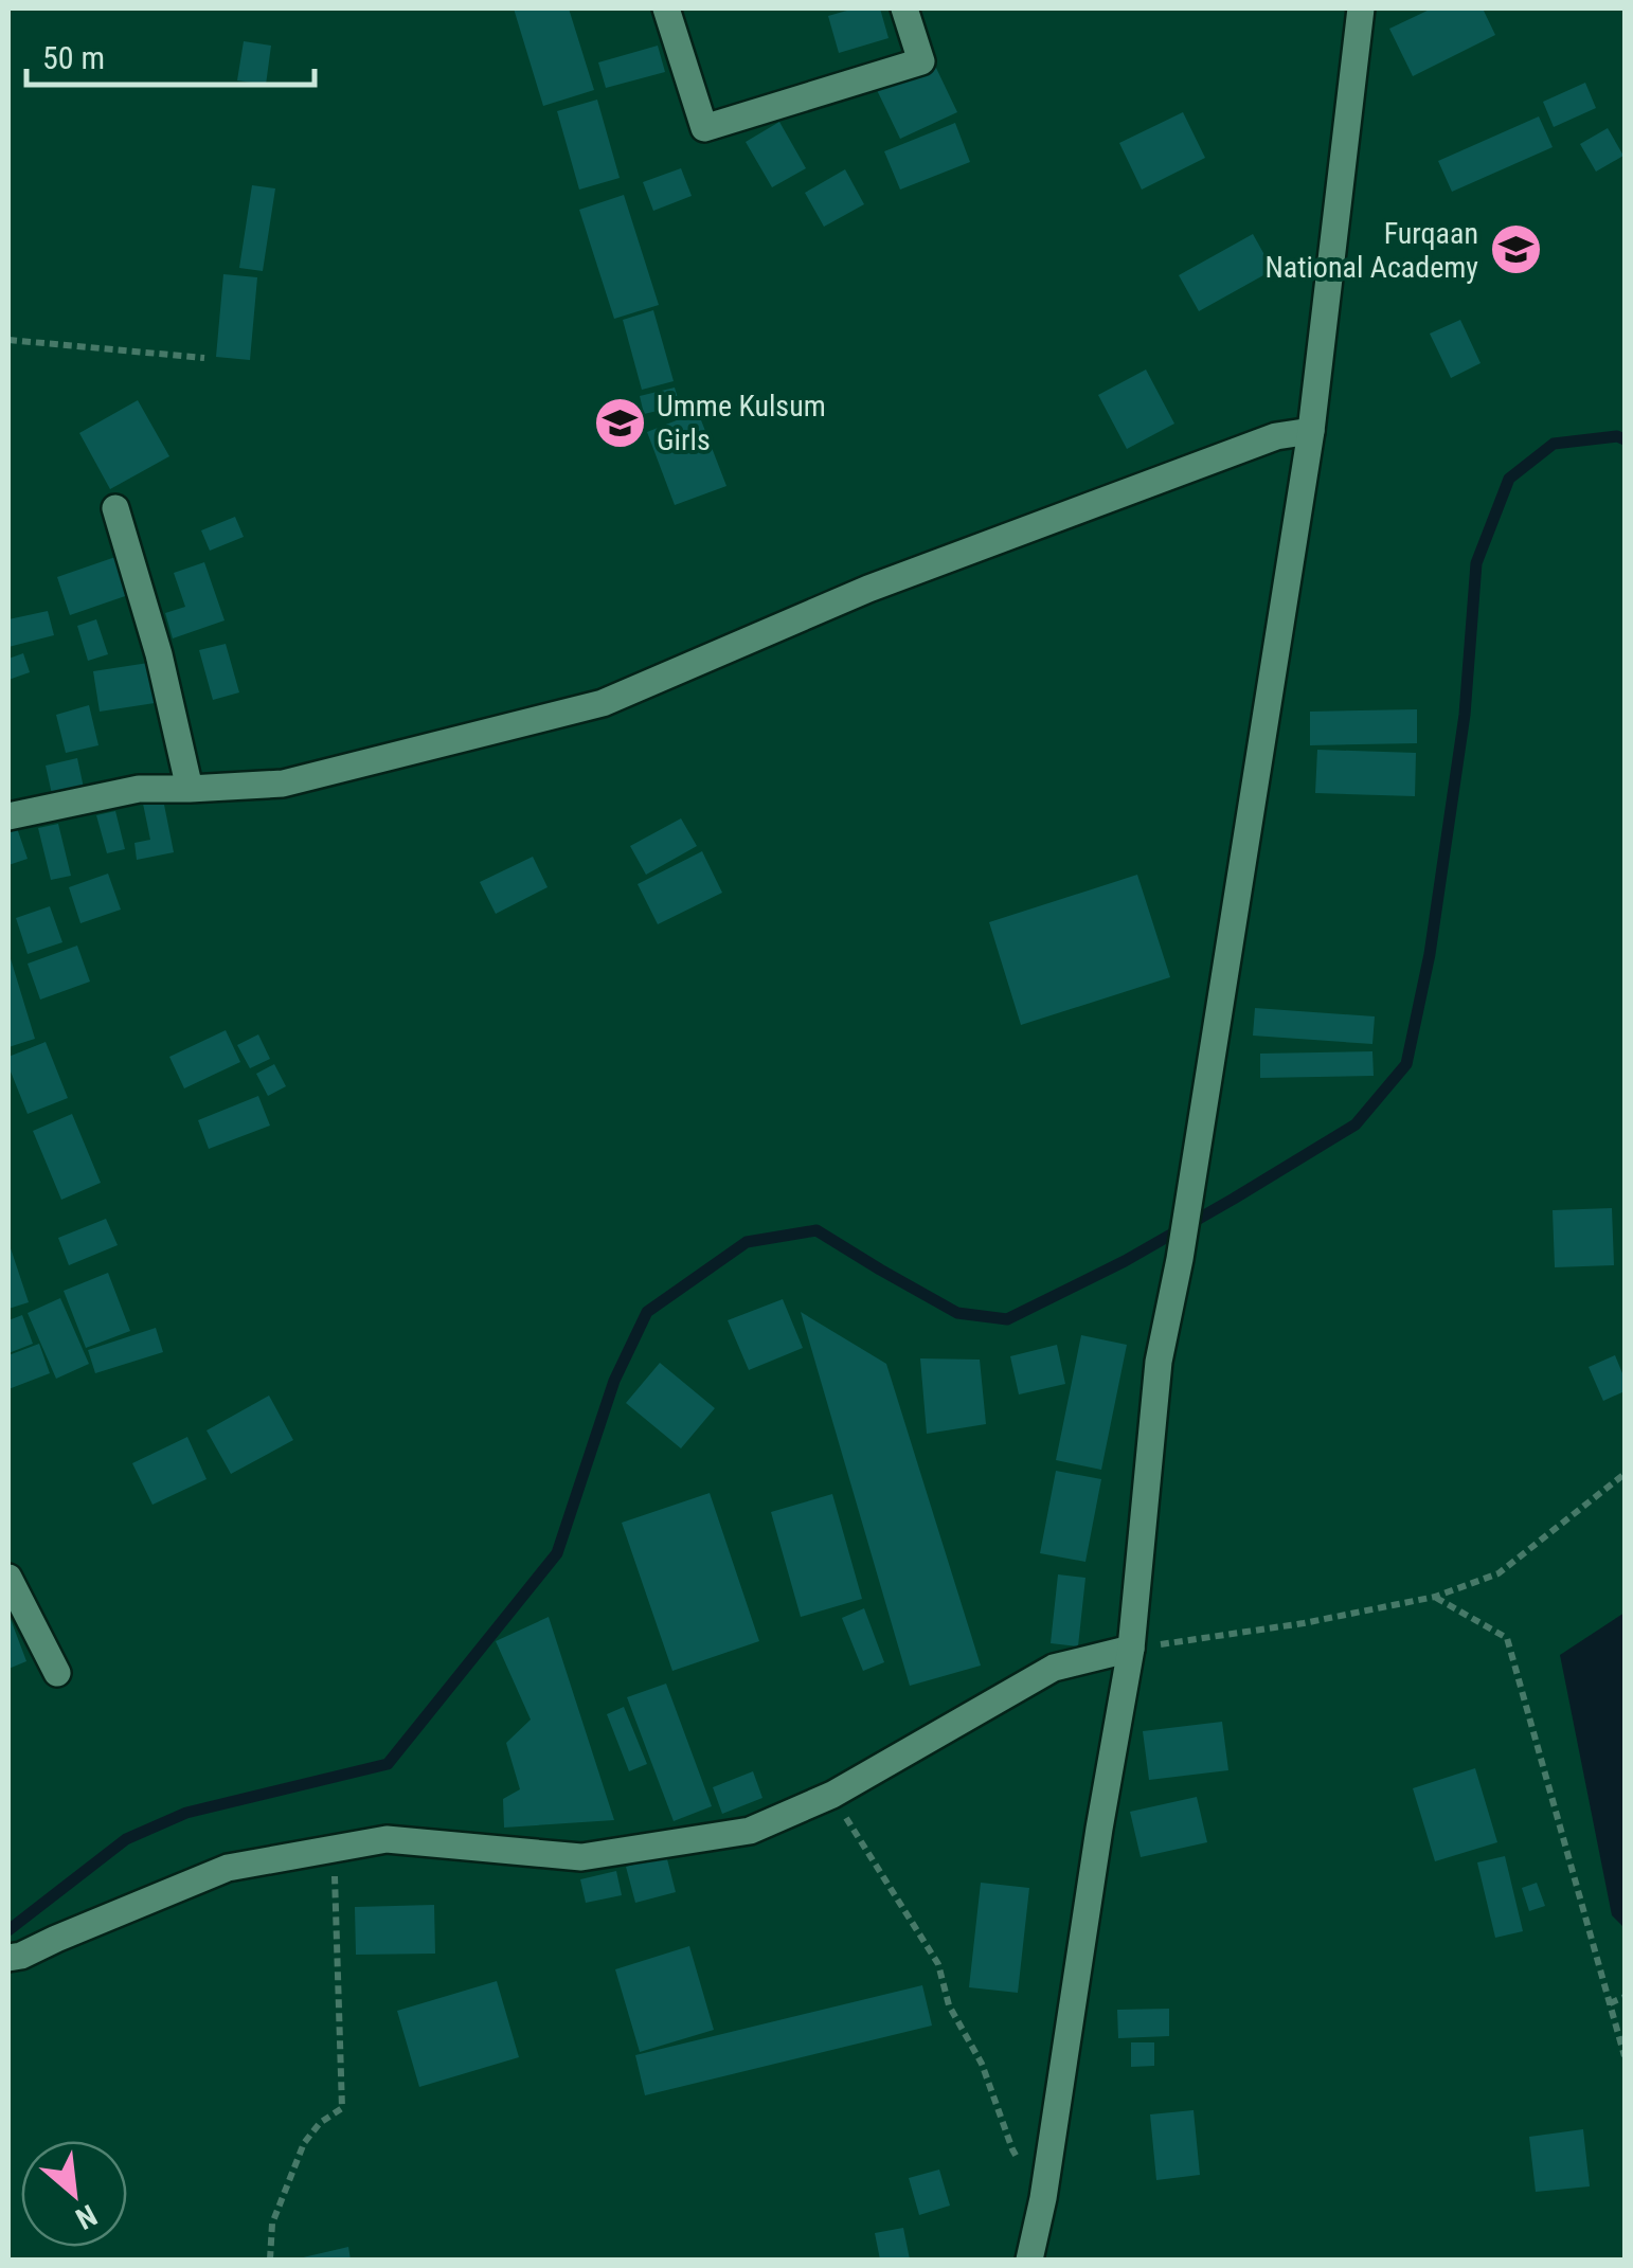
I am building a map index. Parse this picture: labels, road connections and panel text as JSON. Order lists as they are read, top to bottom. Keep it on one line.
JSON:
{"places":{"school or university":["Furqaan National Academy","Umme Kulsum Girls"]},"scale_bar":"50 m","north":"bottom right"}
